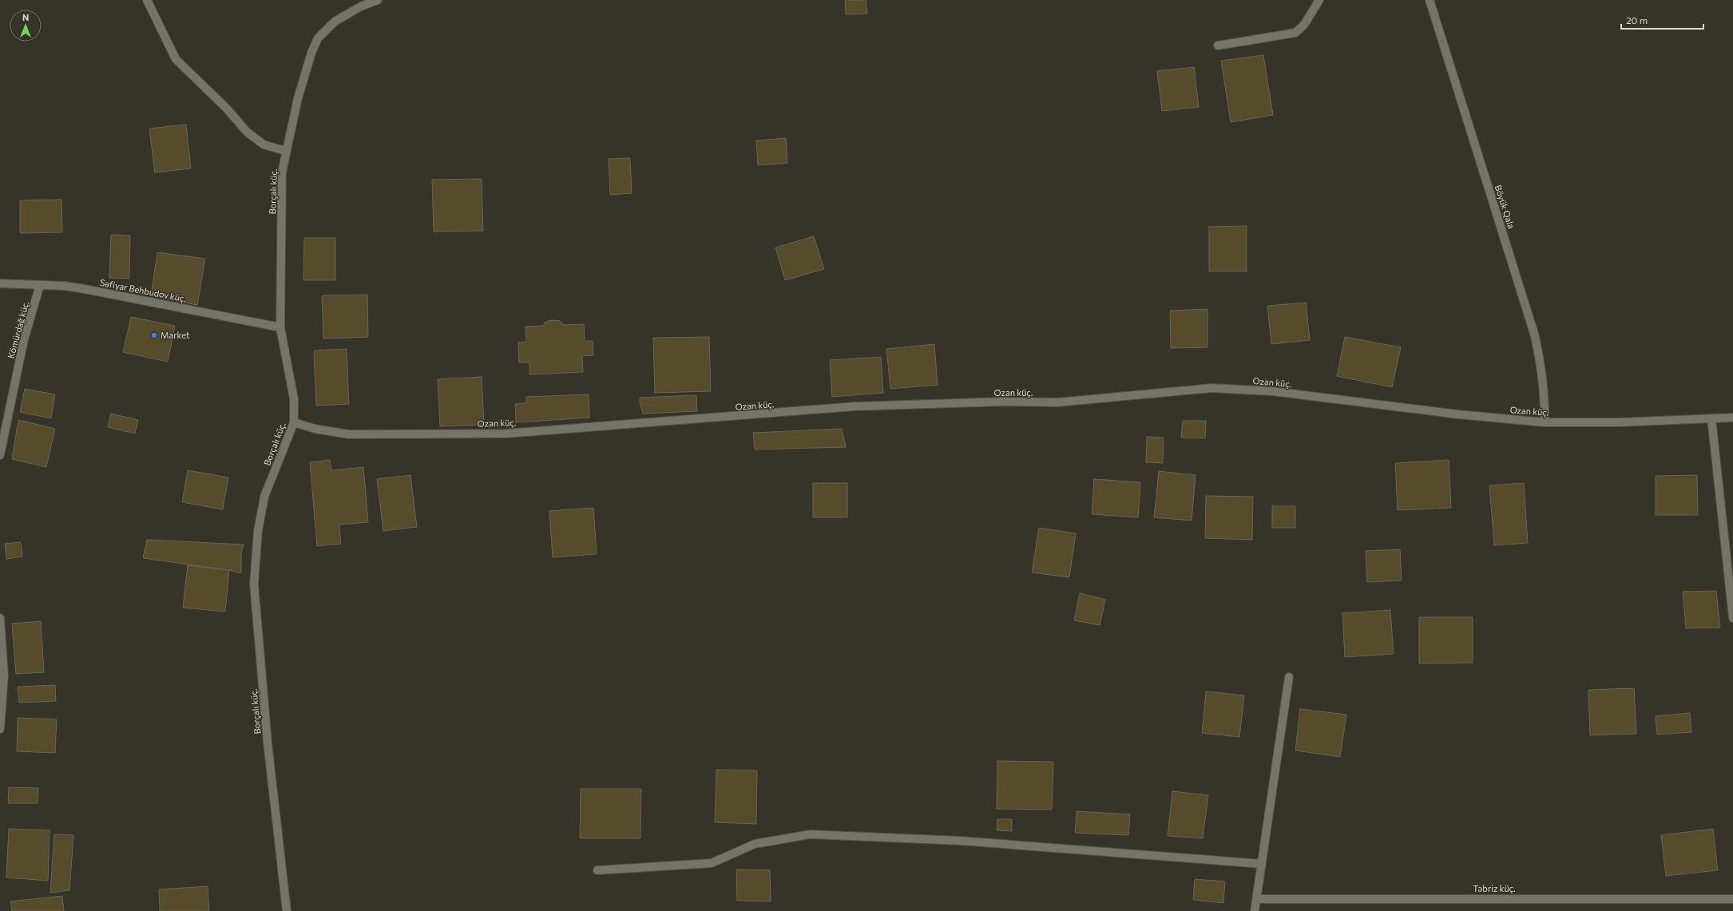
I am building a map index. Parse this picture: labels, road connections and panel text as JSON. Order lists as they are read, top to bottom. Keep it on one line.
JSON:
{"streets":{"street":["Borçalı küç.","Böyük Qala","Səfiyar Behbudov küç.","Kömürdağ küç.","Ozan küç.","Təbriz küç."]},"crossings":[["Borçalı küç.","Səfiyar Behbudov küç."],["Borçalı küç.","Ozan küç."],["Böyük Qala","Ozan küç."],["Səfiyar Behbudov küç.","Kömürdağ küç."]],"places":["Market"],"scale_bar":"20 m","north":"top"}
